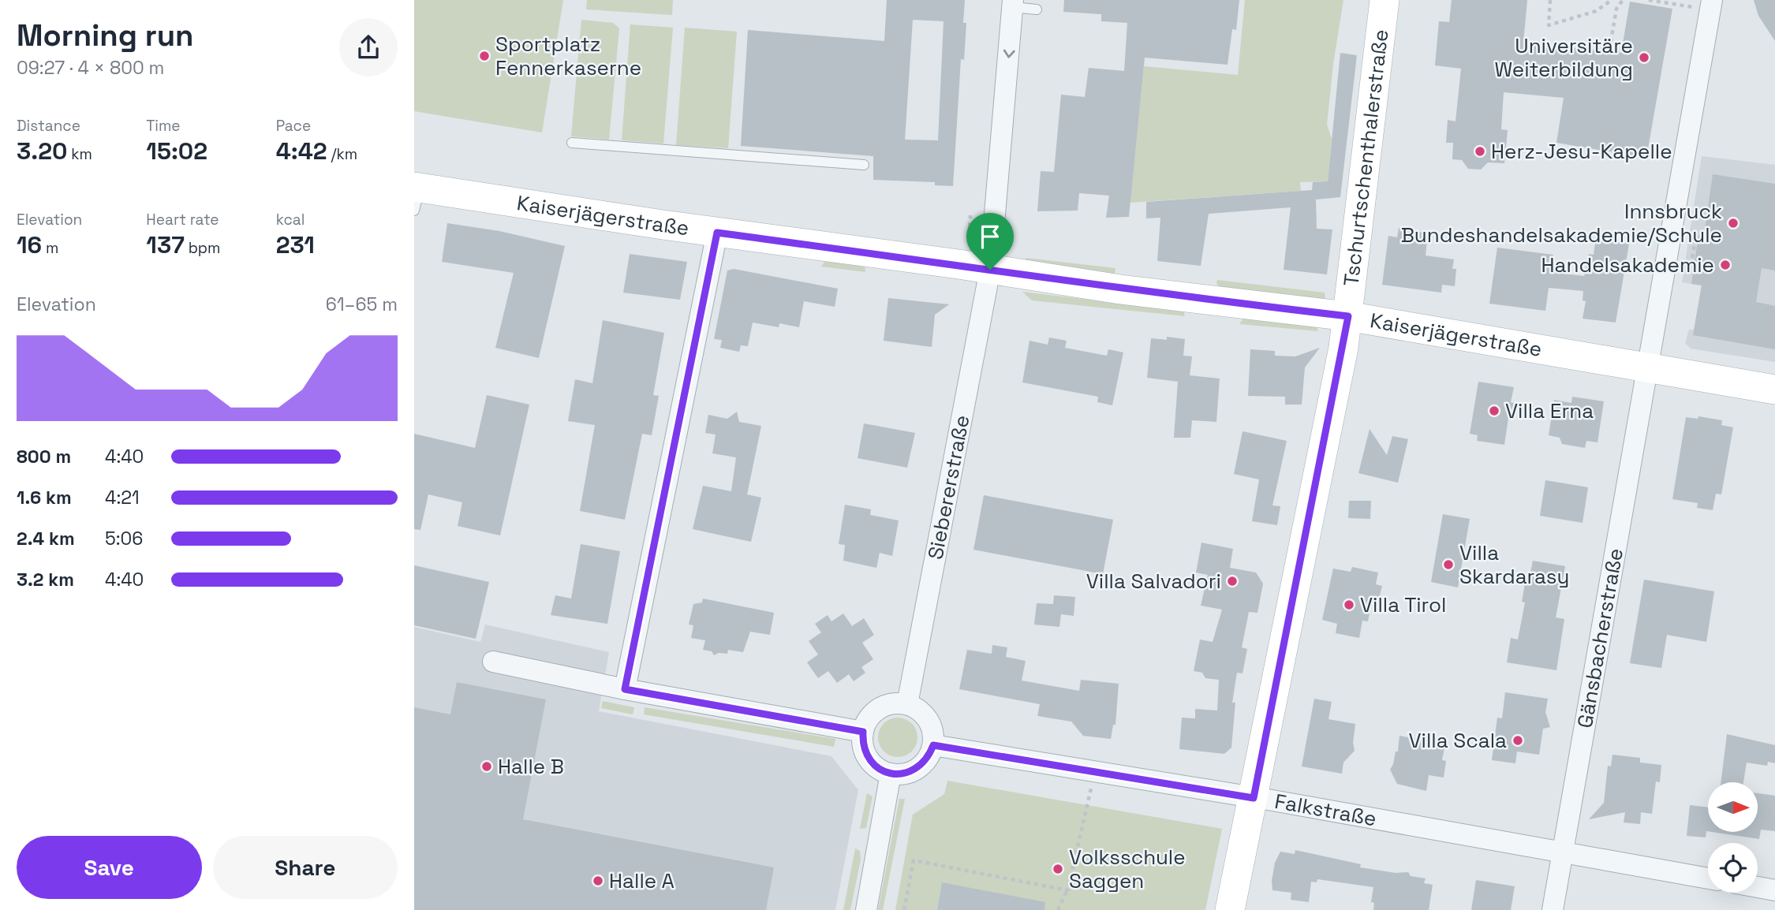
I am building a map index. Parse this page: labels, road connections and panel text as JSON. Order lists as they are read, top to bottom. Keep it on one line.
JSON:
{"streets":{"street":["Tschurtschenthalerstraße","Kaiserjägerstraße","Siebererstraße","Gänsbacherstraße","Falkstraße"]},"crossings":[["Tschurtschenthalerstraße","Kaiserjägerstraße"],["Tschurtschenthalerstraße","Falkstraße"],["Kaiserjägerstraße","Siebererstraße"],["Kaiserjägerstraße","Gänsbacherstraße"],["Siebererstraße","Falkstraße"],["Gänsbacherstraße","Falkstraße"]],"one_way":["Siebererstraße"],"places":["Sportplatz Fennerkaserne","Universitäre Weiterbildung","Herz-Jesu-Kapelle","Innsbruck Bundeshandelsakademie/Schule","Handelsakademie","Villa Erna","Villa Skardarasy","Villa Salvadori","Villa Tirol","Villa Scala","Halle B","Volksschule Saggen","Halle A"],"north":"right","page":{"heading":["Morning run","09:27 · 4 × 800 m"],"stats":[["Distance","3.20 km"],["Time","15:02"],["Pace","4:42 /km"],["Elevation","16 m"],["Heart rate","137 bpm"],["kcal","231"]],"chart":["Elevation","61–65 m"],"list":[{"name":"800 m","note":"4:40"},{"name":"1.6 km","note":"4:21"},{"name":"2.4 km","note":"5:06"},{"name":"3.2 km","note":"4:40"}],"buttons":["Save","Share"]}}
